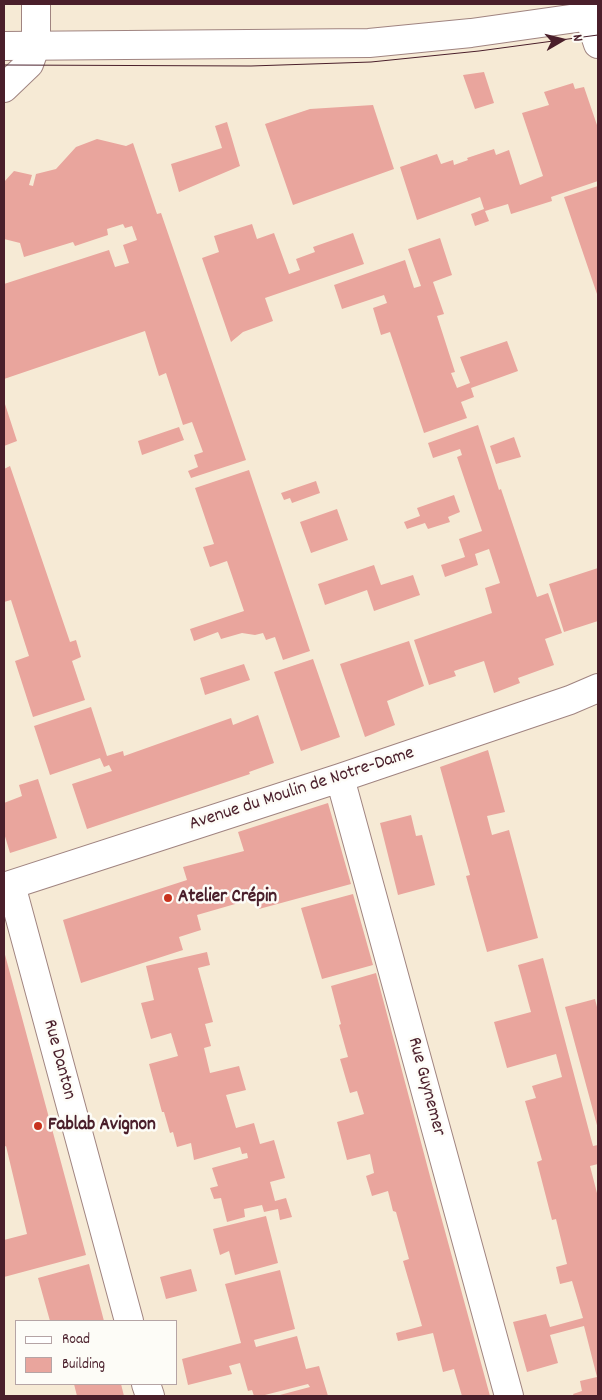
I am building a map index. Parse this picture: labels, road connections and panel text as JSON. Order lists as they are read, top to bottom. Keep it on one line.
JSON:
{"streets":{"street":["Avenue du Moulin de Notre-Dame","Rue Danton","Rue Guynemer"]},"crossings":[["Avenue du Moulin de Notre-Dame","Rue Danton"],["Avenue du Moulin de Notre-Dame","Rue Guynemer"]],"places":["Atelier Crépin","Fablab Avignon"],"legend":["Road","Building"],"north":"right"}
